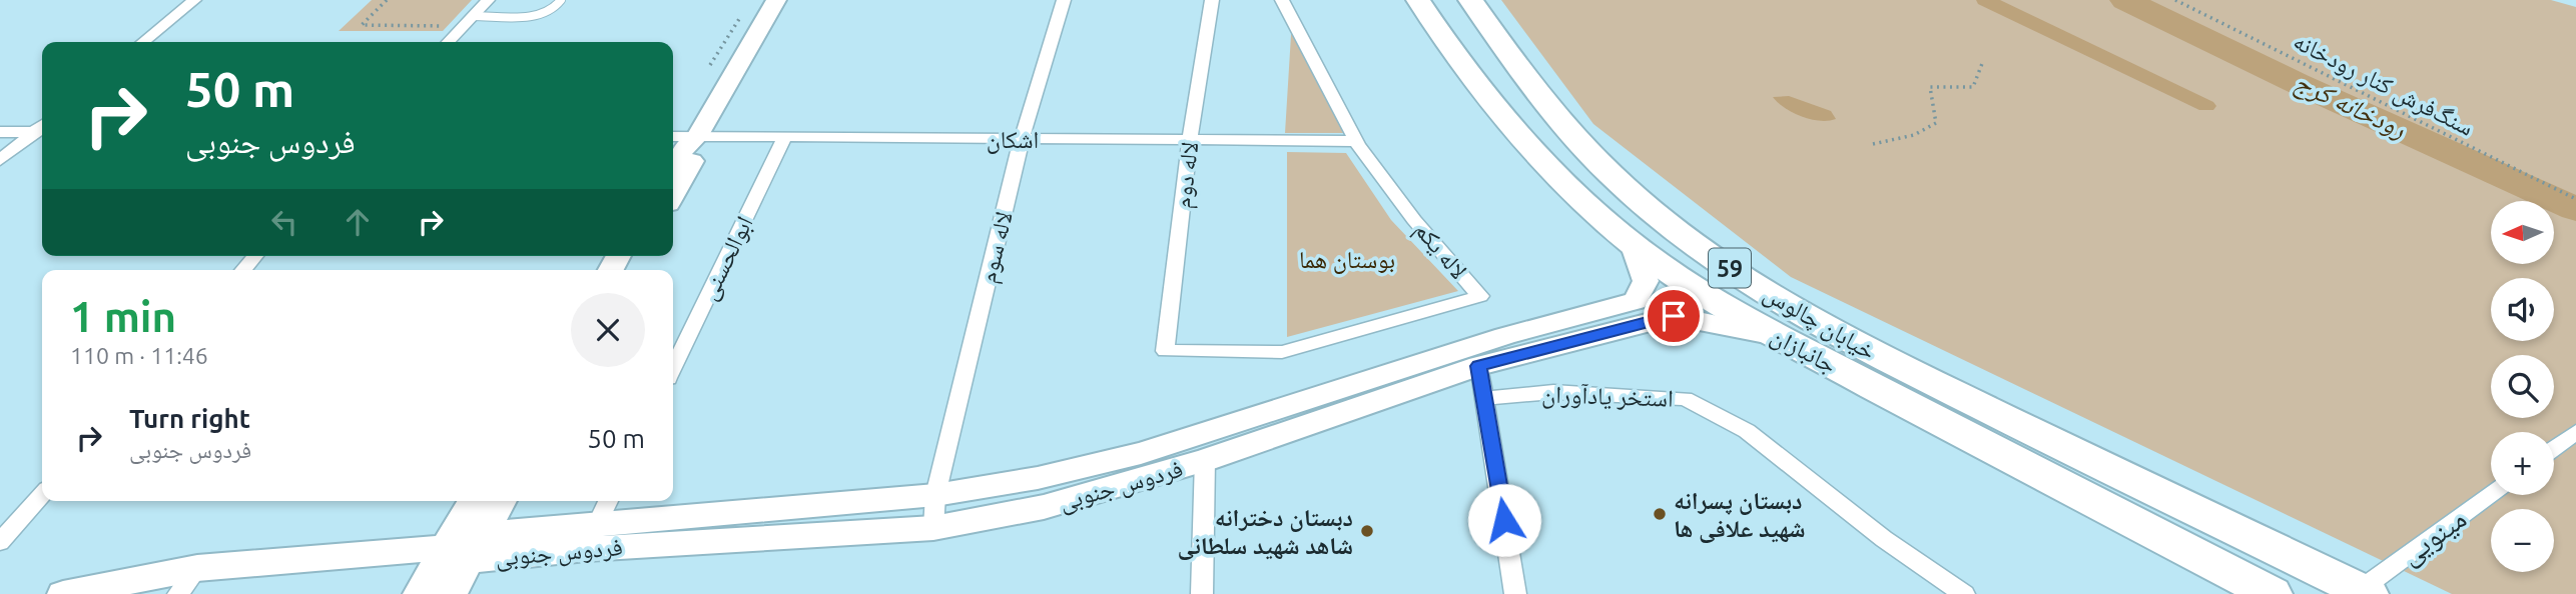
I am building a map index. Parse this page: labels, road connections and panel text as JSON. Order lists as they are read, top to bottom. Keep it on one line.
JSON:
{"streets":{"highway":["59","خیابان چالوس","جانبازان"],"street":["اشکان","لاله دوم","لاله سوم","لاله یکم","ابوالحسنی","استخر یادآوران","فردوس جنوبی","مینویی"],"path":["سنگ‌فرش کنار رودخانه"]},"crossings":[["اشکان","لاله دوم"],["اشکان","لاله سوم"],["اشکان","لاله یکم"],["اشکان","ابوالحسنی"],["لاله دوم","لاله یکم"],["لاله سوم","فردوس جنوبی"],["خیابان چالوس","مینویی"],["جانبازان","فردوس جنوبی"]],"water":["رودخانه کرج"],"parks":["بوستان هما"],"places":["دبستان پسرانه شهید علافی ها","دبستان دخترانه شاهد شهید سلطانی"],"north":"left","page":{"turn":["50 m","فردوس جنوبی"],"map_buttons":["+","−"],"heading":["1 min","110 m · 11:46"],"list":[{"name":"Turn right","note":"فردوس جنوبی","value":"50 m"}]}}
